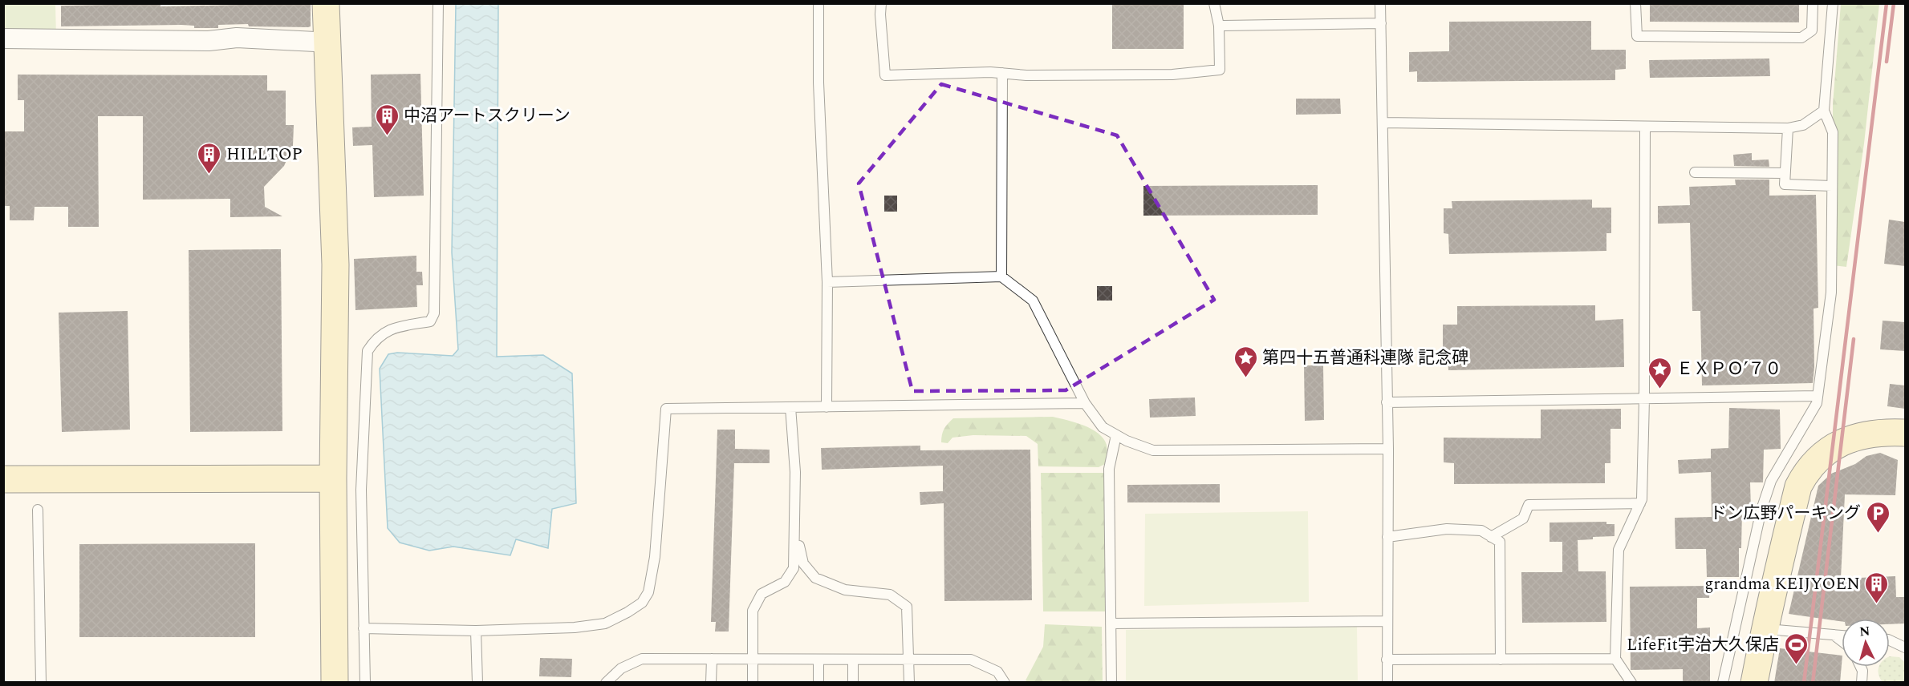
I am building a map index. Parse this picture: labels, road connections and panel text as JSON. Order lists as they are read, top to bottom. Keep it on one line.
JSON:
{"places":{"building":["中沼アートスクリーン","HILLTOP","grandma KEIJYOEN"],"place":["第四十五普通科連隊 記念碑","ＥＸＰＯ’７０"],"parking":["ドン広野パーキング"],"sports":["LifeFit宇治大久保店"]},"north":"top"}
